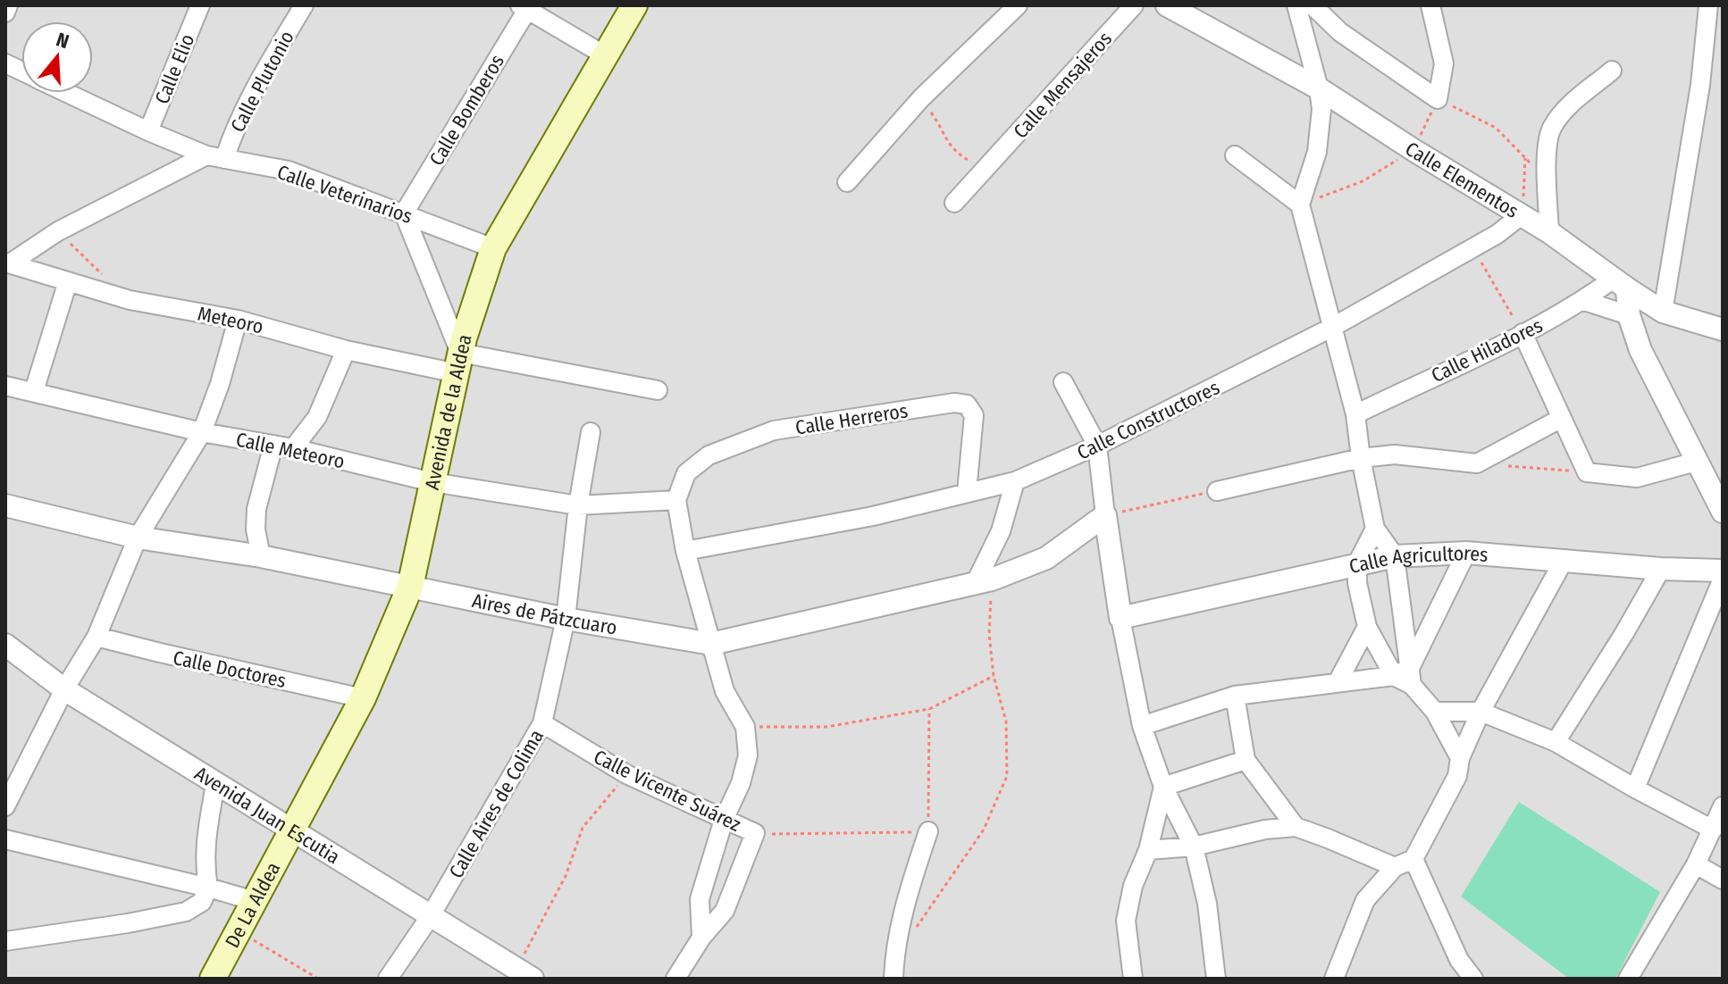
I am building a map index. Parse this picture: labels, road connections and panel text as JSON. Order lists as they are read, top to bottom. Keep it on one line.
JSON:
{"streets":{"main road":["Avenida de la Aldea","De La Aldea"],"street":["Calle Elio","Calle Plutonio","Calle Mensajeros","Calle Bomberos","Calle Elementos","Calle Veterinarios","Meteoro","Calle Hiladores","Calle Herreros","Calle Constructores","Calle Meteoro","Calle Agricultores","Aires de Pátzcuaro","Calle Doctores","Calle Vicente Suárez","Calle Aires de Colima","Avenida Juan Escutia"]},"crossings":[["Calle Elio","Calle Veterinarios"],["Calle Plutonio","Calle Veterinarios"],["Calle Bomberos","Calle Veterinarios"],["Calle Elementos","Calle Hiladores"],["Calle Elementos","Calle Constructores"],["Calle Veterinarios","Avenida de la Aldea"],["Meteoro","Avenida de la Aldea"],["Avenida de la Aldea","Calle Meteoro"],["Avenida de la Aldea","Aires de Pátzcuaro"],["Avenida de la Aldea","Calle Doctores"],["Avenida de la Aldea","Avenida Juan Escutia"],["Avenida de la Aldea","De La Aldea"],["Calle Herreros","Calle Constructores"],["Calle Herreros","Calle Meteoro"],["Calle Meteoro","Calle Aires de Colima"],["Aires de Pátzcuaro","Calle Aires de Colima"],["Calle Vicente Suárez","Calle Aires de Colima"],["Calle Aires de Colima","Avenida Juan Escutia"],["Avenida Juan Escutia","De La Aldea"]],"north":"top"}
